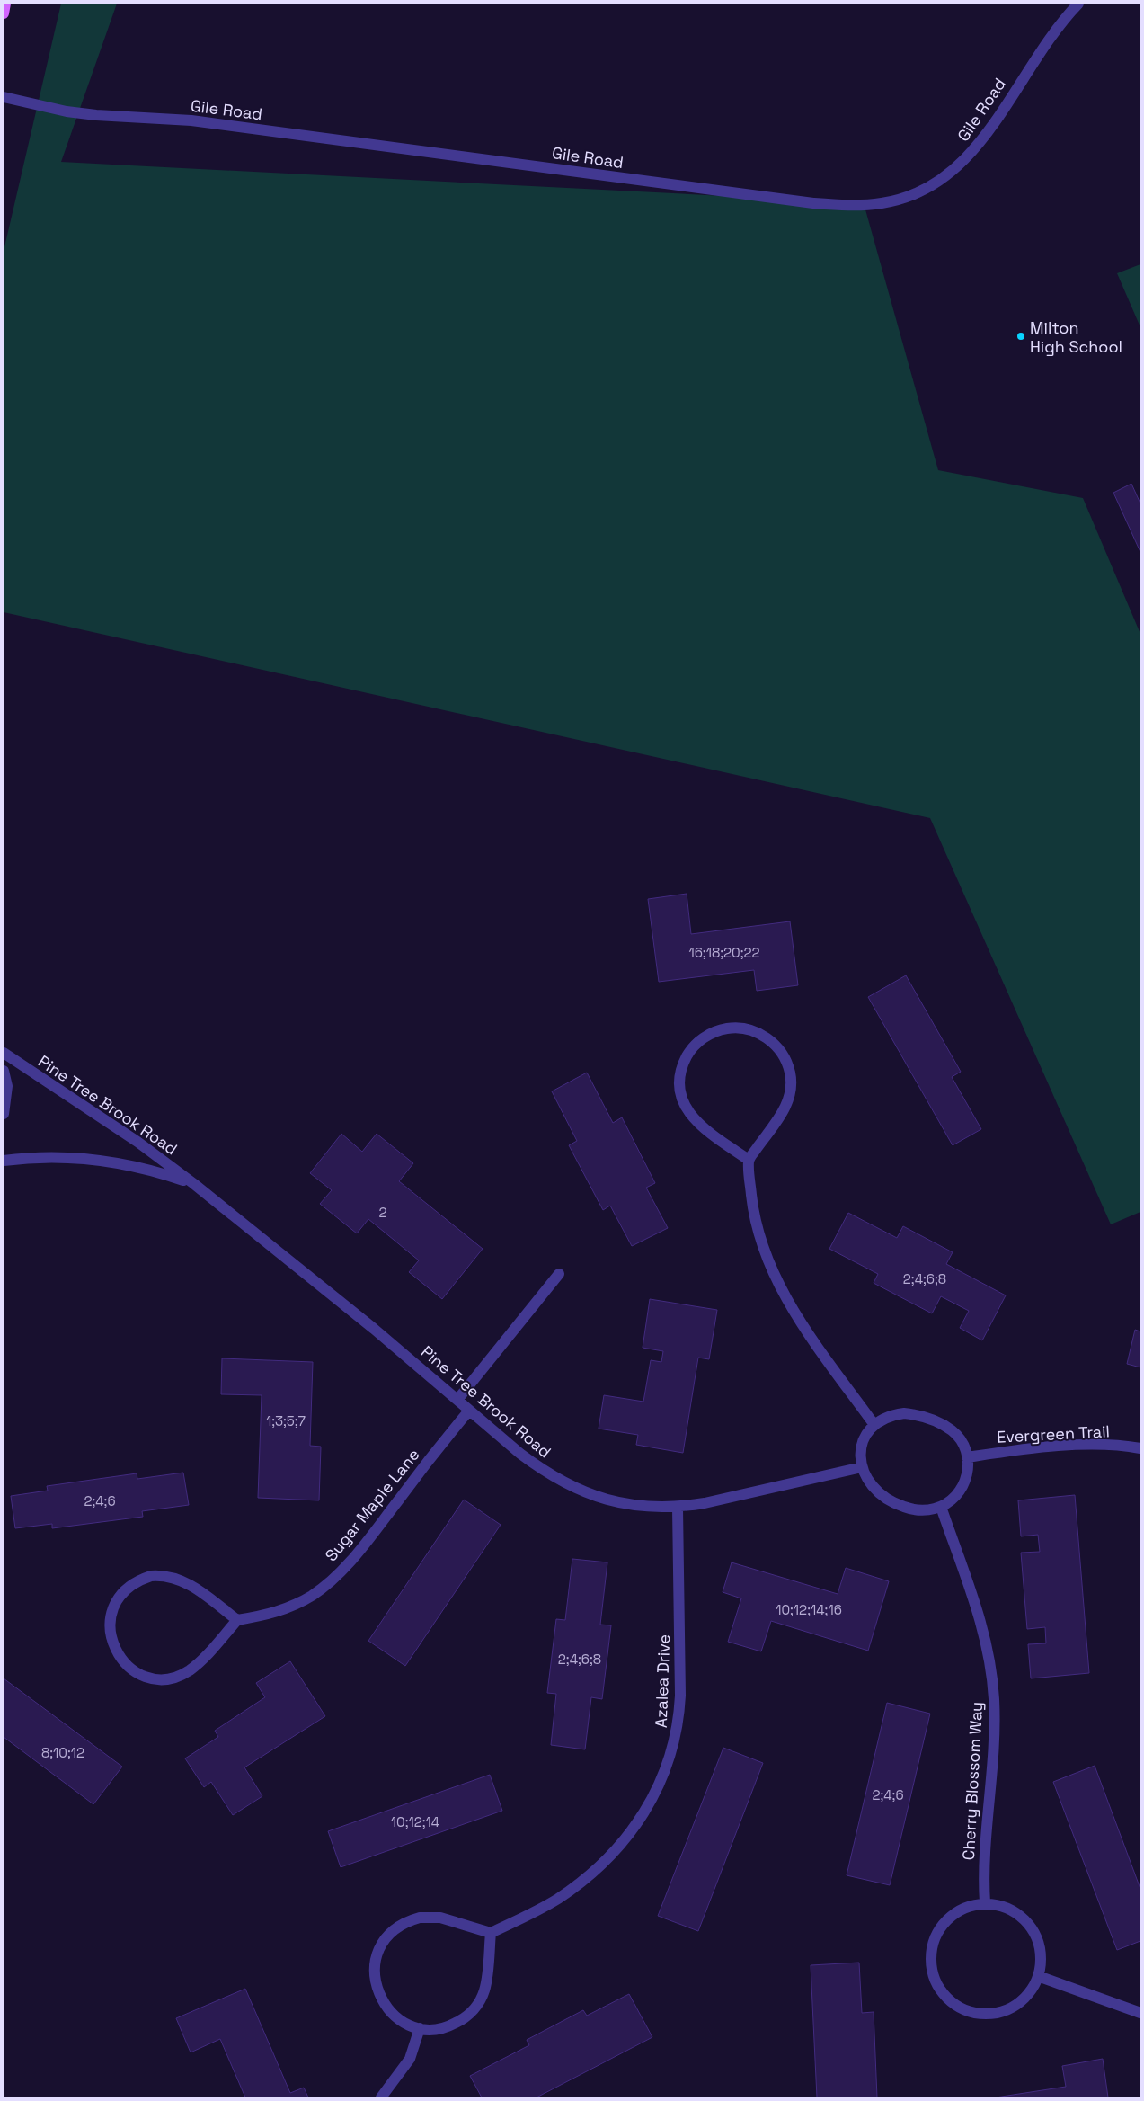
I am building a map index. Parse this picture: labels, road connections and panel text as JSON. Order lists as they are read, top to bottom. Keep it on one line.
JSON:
{"streets":{"street":["Gile Road","Pine Tree Brook Road","Evergreen Trail","Sugar Maple Lane","Azalea Drive","Cherry Blossom Way"]},"crossings":[["Pine Tree Brook Road","Evergreen Trail"],["Pine Tree Brook Road","Sugar Maple Lane"],["Pine Tree Brook Road","Azalea Drive"],["Pine Tree Brook Road","Cherry Blossom Way"],["Evergreen Trail","Cherry Blossom Way"]],"places":["Milton High School"],"house_numbers":["16;18;20;22","2","2;4;6;8","1;3;5;7","2;4;6","10;12;14;16","2;4;6;8","8;10;12","2;4;6","10;12;14"]}
